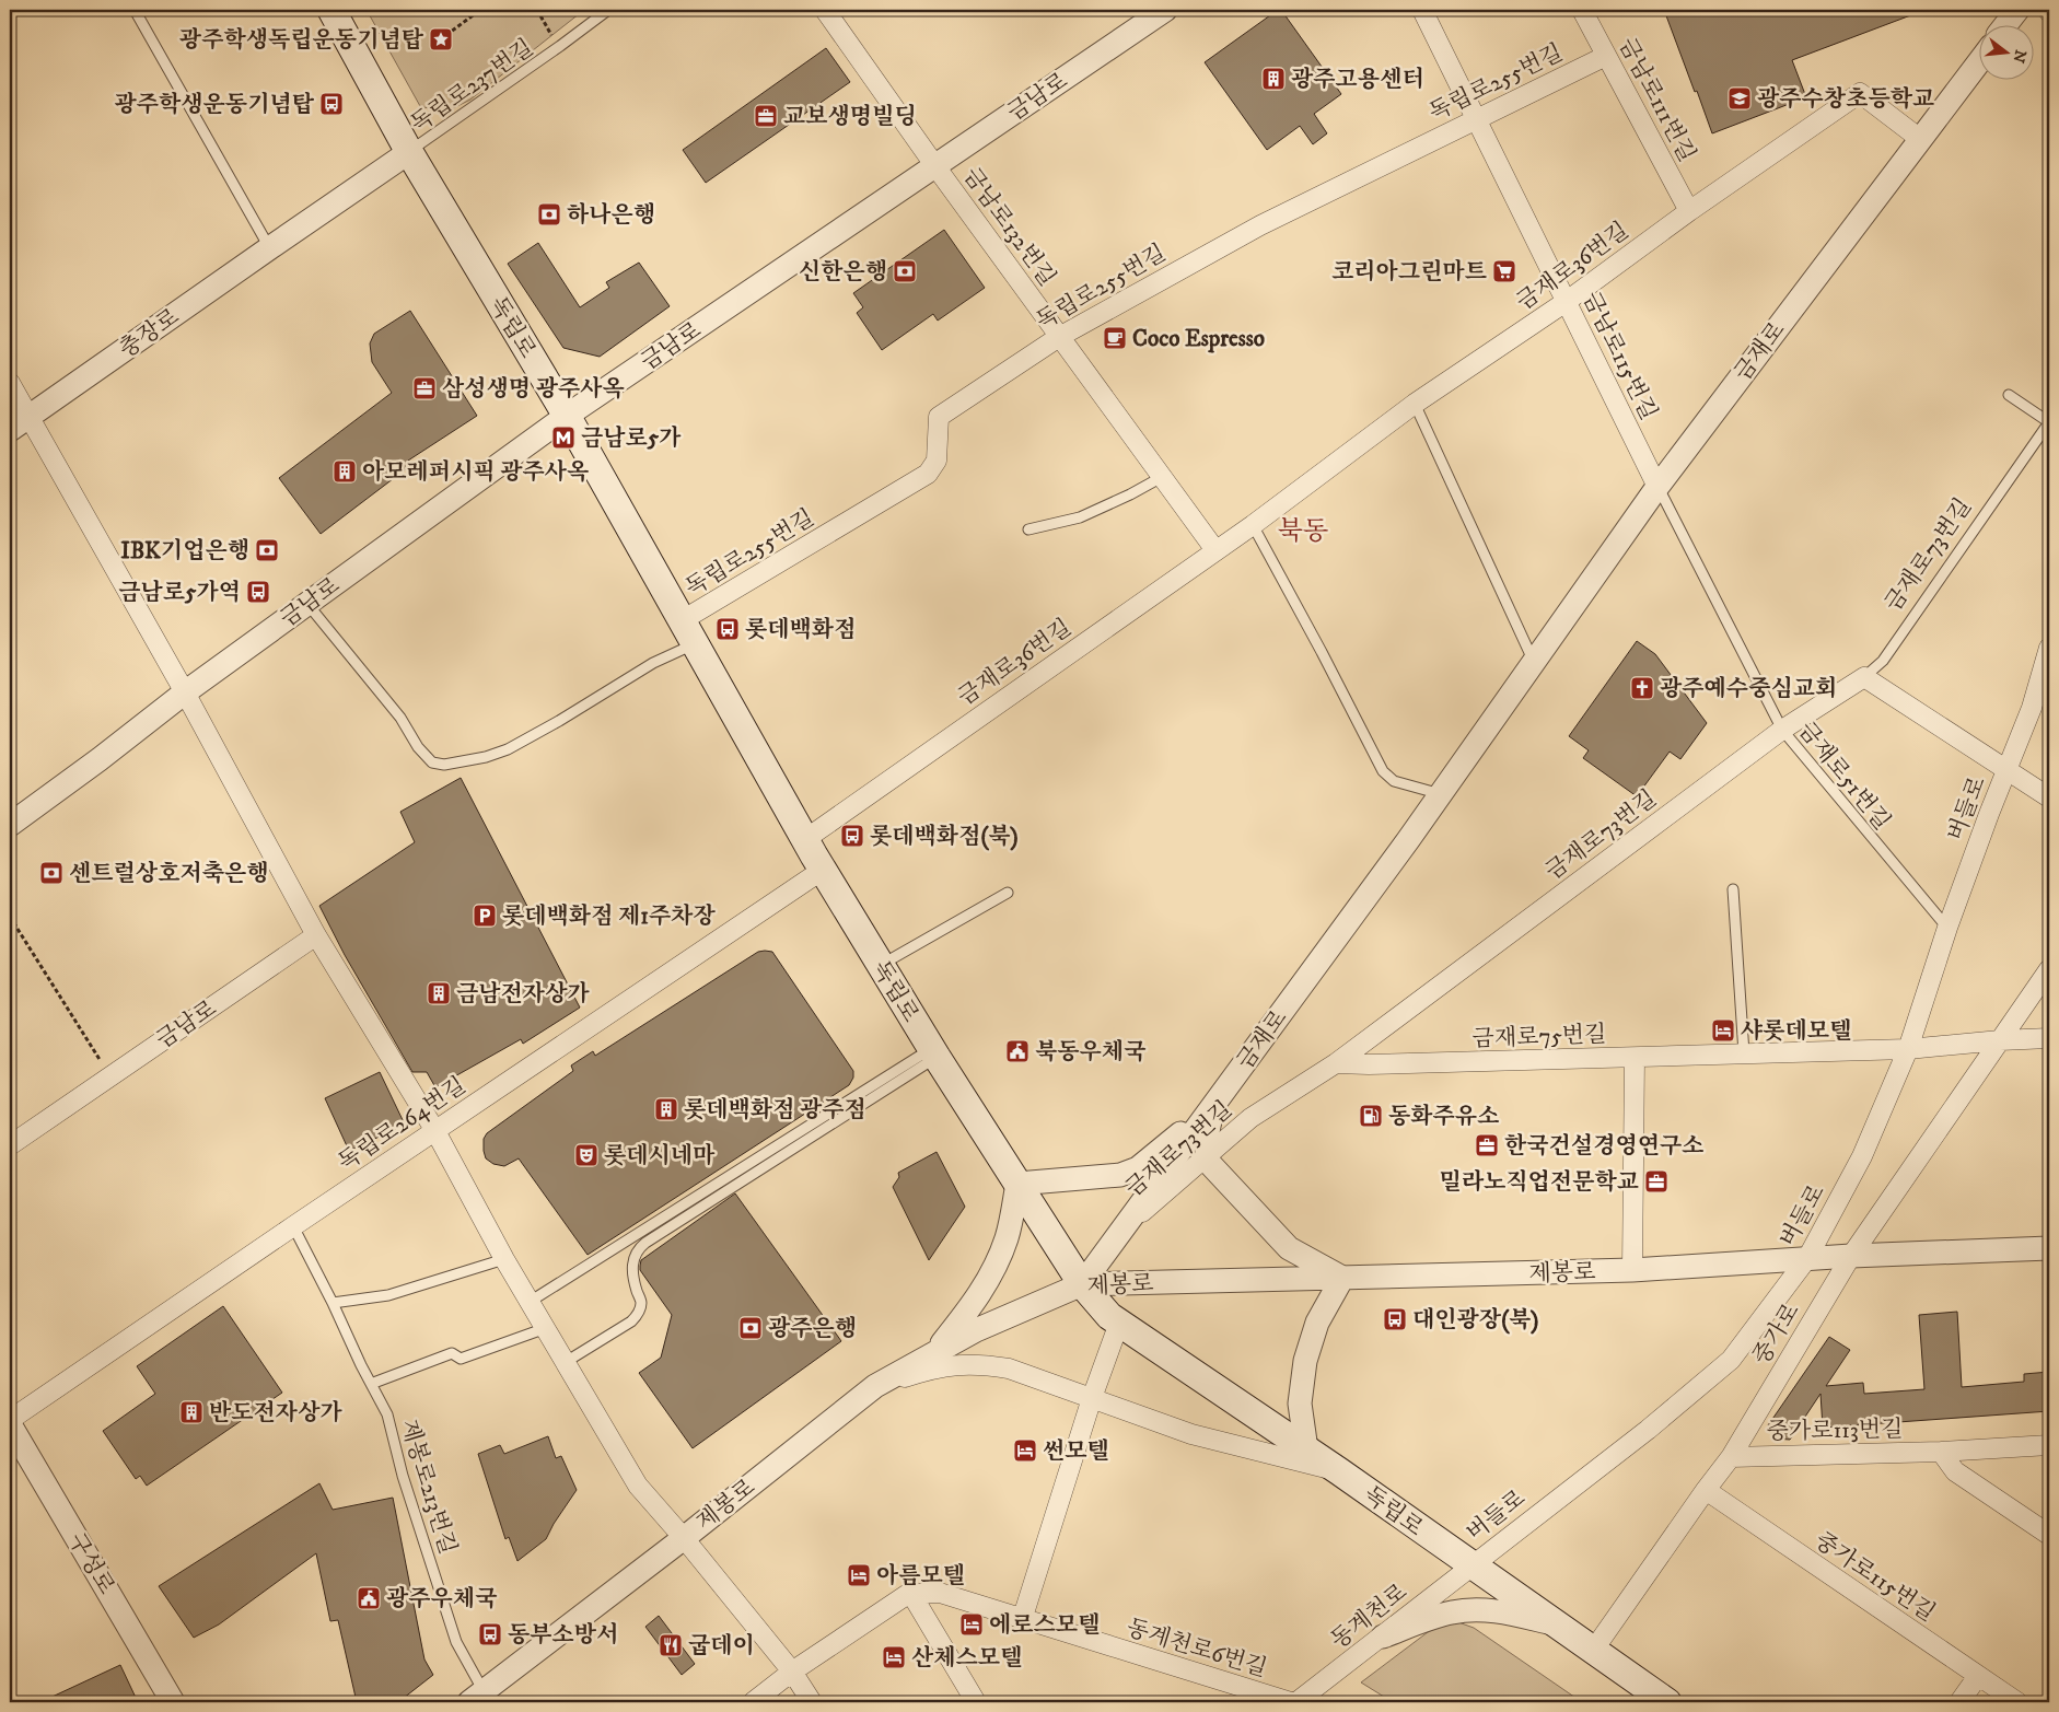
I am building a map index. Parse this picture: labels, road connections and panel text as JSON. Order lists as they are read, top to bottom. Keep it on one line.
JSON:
{"streets":{"main road":["독립로"],"street":["독립로255번길","금남로","금남로111번길","금남로132번길","금재로36번길","충장로","금재로","금남로115번길","금재로73번길","버들로","금재로75번길","독립로264번길","제봉로","중가로","중가로113번길","구성로","중가로115번길","동계천로","동계천로6번길"],"lane":["독립로237번길","금재로51번길","제봉로213번길"]},"crossings":[["독립로255번길","금남로111번길"],["독립로255번길","금남로132번길"],["독립로255번길","독립로"],["독립로255번길","금남로115번길"],["독립로237번길","독립로"],["독립로237번길","충장로"],["금남로","금남로132번길"],["금남로","독립로"],["금남로111번길","금재로36번길"],["금남로132번길","금재로36번길"],["금재로36번길","독립로"],["금재로36번길","금재로"],["금재로36번길","금남로115번길"],["독립로","충장로"],["독립로","금재로"],["독립로","버들로"],["독립로","독립로264번길"],["독립로","제봉로"],["독립로","중가로"],["독립로","동계천로"],["금재로","금남로115번길"],["금재로","금재로73번길"],["금재로","금재로51번길"],["금재로","제봉로"],["금남로115번길","금재로51번길"],["금재로73번길","금재로51번길"],["금재로73번길","버들로"],["금재로73번길","금재로75번길"],["금재로51번길","버들로"],["버들로","금재로75번길"],["버들로","제봉로"],["버들로","동계천로"],["금재로75번길","중가로"],["독립로264번길","제봉로"],["독립로264번길","제봉로213번길"],["제봉로","중가로"],["제봉로","제봉로213번길"],["중가로","중가로113번길"],["중가로","중가로115번길"]],"districts":["북동"],"places":{"place":["광주학생독립운동기념탑"],"building":["광주고용센터","아모레퍼시픽 광주사옥","금남전자상가","롯데백화점 광주점","반도전자상가"],"school or university":["광주수창초등학교"],"bus stop":["광주학생운동기념탑","금남로5가역","롯데백화점","롯데백화점(북)","대인광장(북)","동부소방서"],"office":["교보생명빌딩","삼성생명 광주사옥","한국건설경영연구소","밀라노직업전문학교"],"bank":["하나은행","신한은행","IBK기업은행","센트럴상호저축은행","광주은행"],"supermarket":["코리아그린마트"],"cafe":["Coco Espresso"],"metro station":["금남로5가"],"church":["광주예수중심교회"],"parking":["롯데백화점 제1주차장"],"hotel":["샤롯데모텔","썬모텔","아름모텔","에로스모텔","산체스모텔"],"public building":["북동우체국","광주우체국"],"fuel station":["동화주유소"],"theatre":["롯데시네마"],"restaurant":["굽데이"]},"north":"right"}
